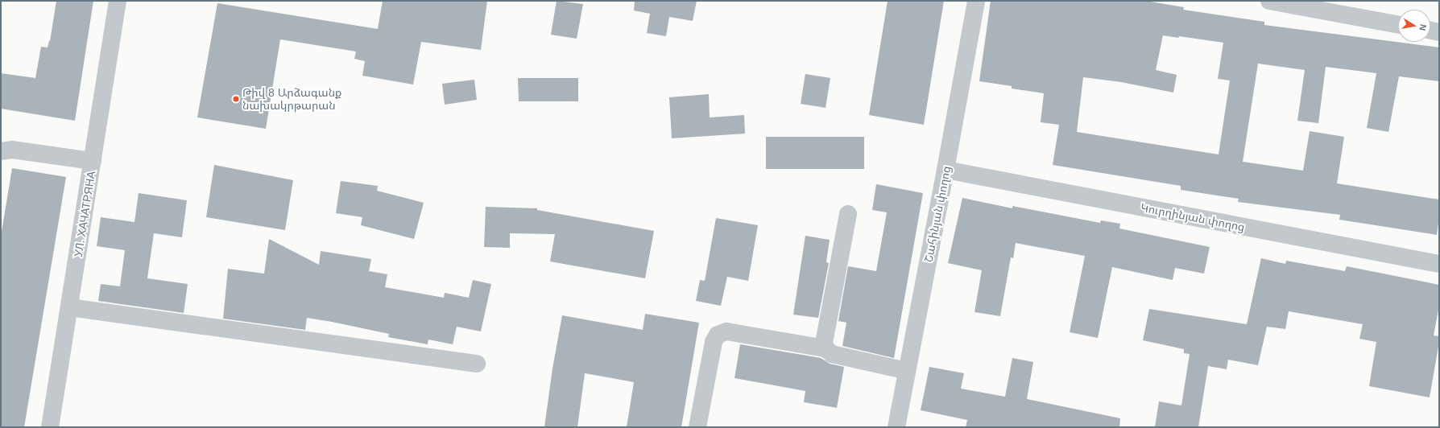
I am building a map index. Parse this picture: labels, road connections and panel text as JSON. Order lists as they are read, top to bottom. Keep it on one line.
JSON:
{"streets":{"street":["УЛ. ХАЧАТРЯНА","Շահինյան փողոց","Կուրղինյան փողոց"]},"crossings":[["Շահինյան փողոց","Կուրղինյան փողոց"]],"places":["Թիվ 8 Արձագանք նախակրթարան"],"north":"right"}
